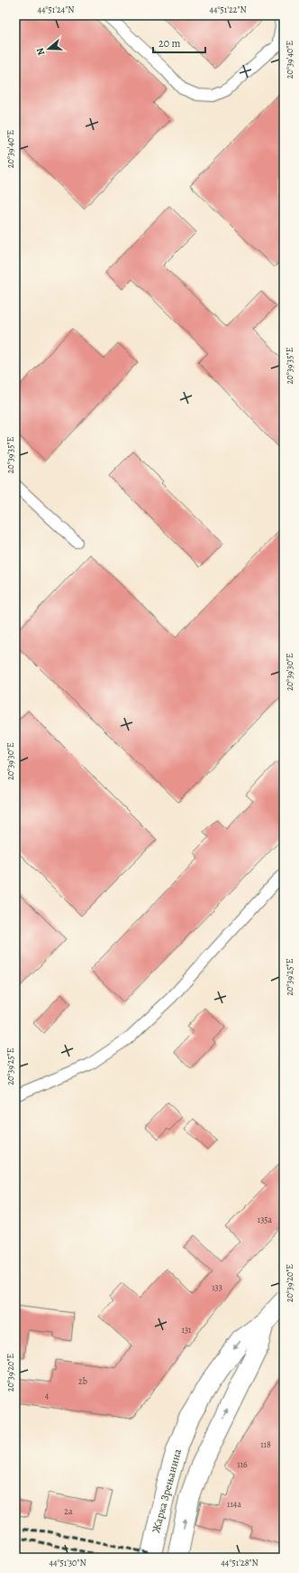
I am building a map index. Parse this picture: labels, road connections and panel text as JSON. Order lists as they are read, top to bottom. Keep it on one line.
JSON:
{"streets":{"street":["Жарка Зрењанина"]},"house_numbers":["135a","133","131","2b","4","118","116","114a","2a"],"scale_bar":"20 m","north":"left","coordinates":["44°51'24\"N","44°51'22\"N","20°39'40\"E","20°39'35\"E","20°39'30\"E","20°39'25\"E","20°39'20\"E","44°51'30\"N","44°51'28\"N"]}
